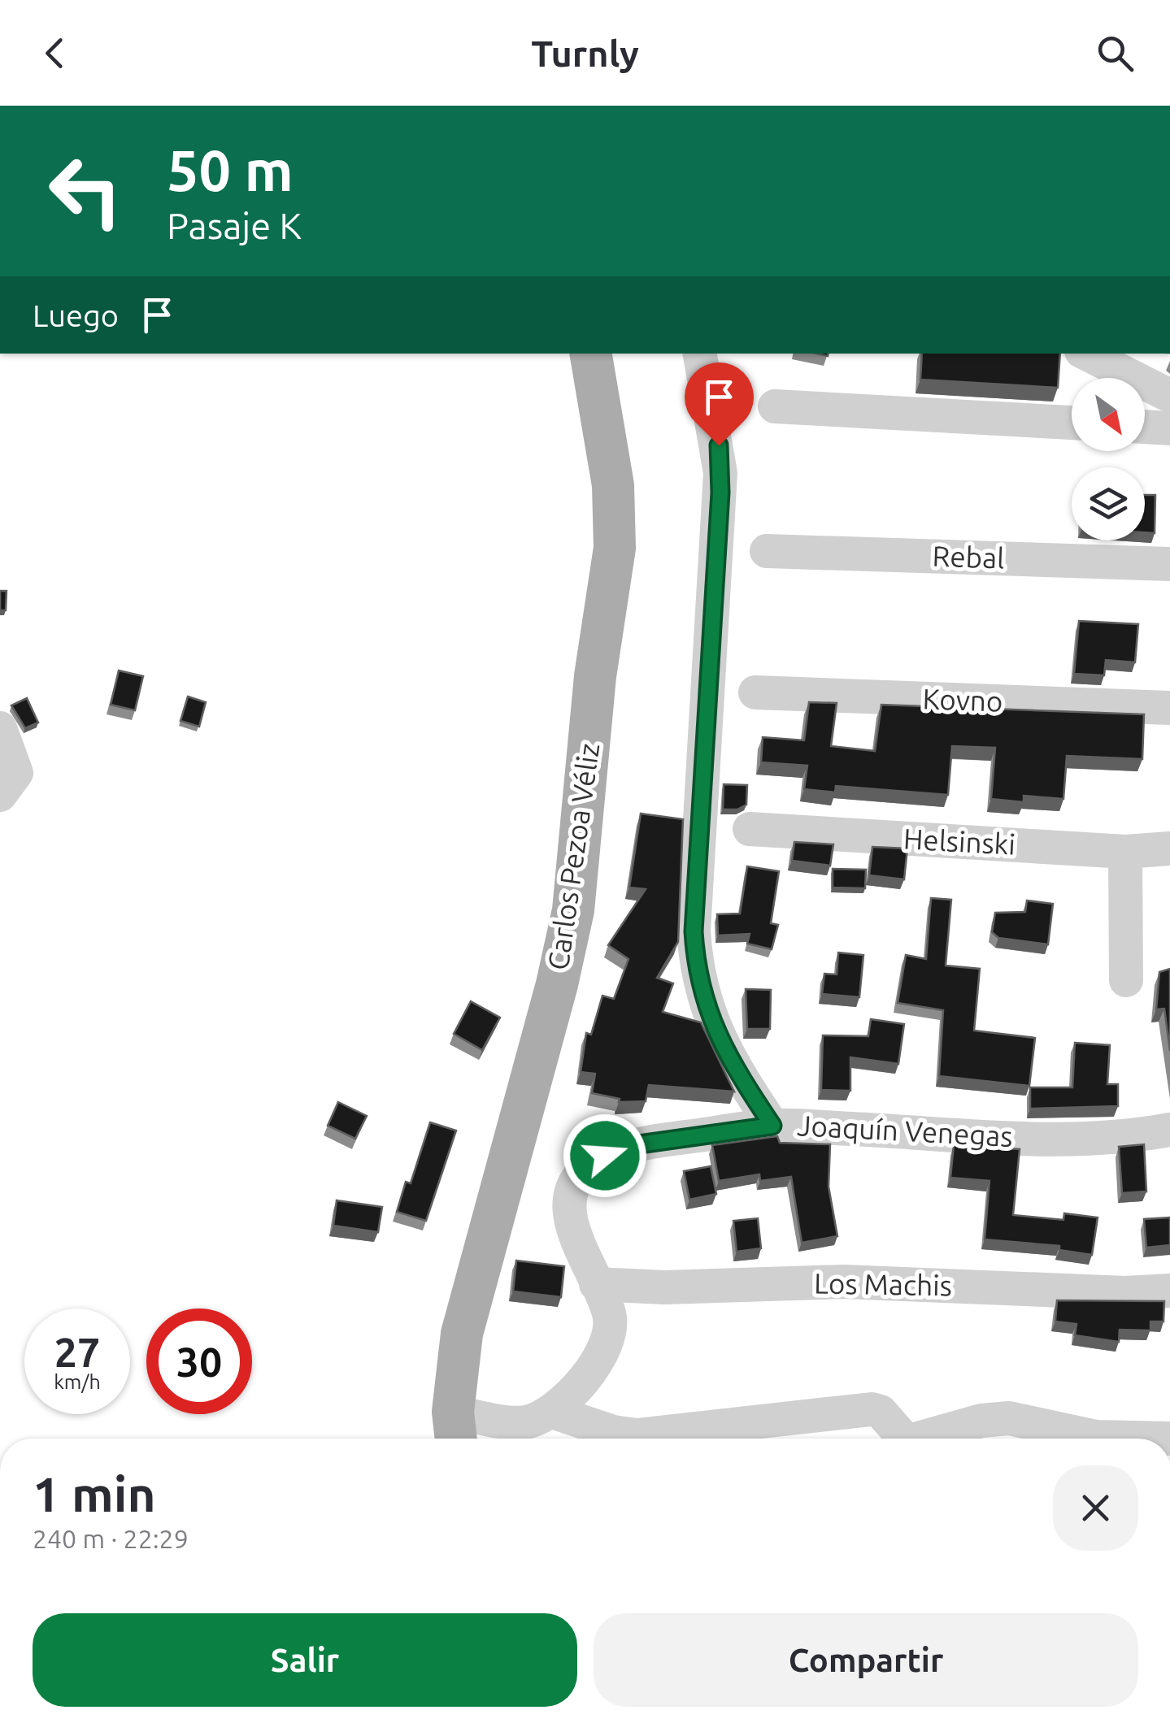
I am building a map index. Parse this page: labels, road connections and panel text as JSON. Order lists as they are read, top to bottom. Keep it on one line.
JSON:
{"streets":{"main road":["Carlos Pezoa Véliz"],"street":["Rebal","Kovno","Helsinski","Joaquín Venegas","Los Machis"]},"crossings":[["Joaquín Venegas","Los Machis"]],"north":"bottom right","page":{"header":"Turnly","turn":["50 m","Pasaje K"],"then":"Luego","speed":"27 km/h","limit":"30","heading":["1 min","240 m · 22:29"],"buttons":["Salir","Compartir"]}}
